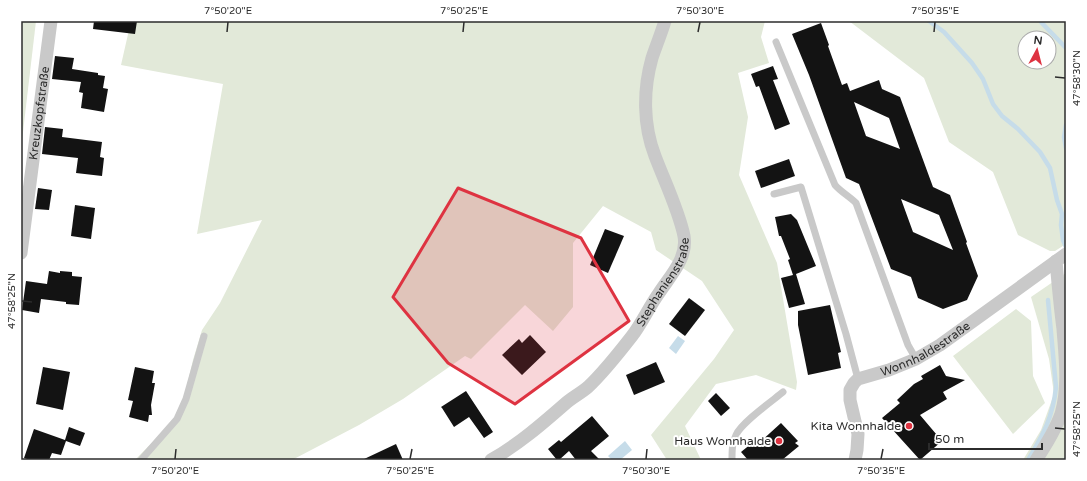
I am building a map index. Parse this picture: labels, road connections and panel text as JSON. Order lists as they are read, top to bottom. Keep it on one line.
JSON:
{"streets":{"street":["Kreuzkopfstraße","Stephanienstraße","Wonnhaldestraße"]},"places":["Kita Wonnhalde","Haus Wonnhalde"],"scale_bar":"50 m","north":"top","coordinates":["7°50'20\"E","7°50'25\"E","7°50'30\"E","7°50'35\"E","47°58'30\"N","47°58'25\"N"]}
